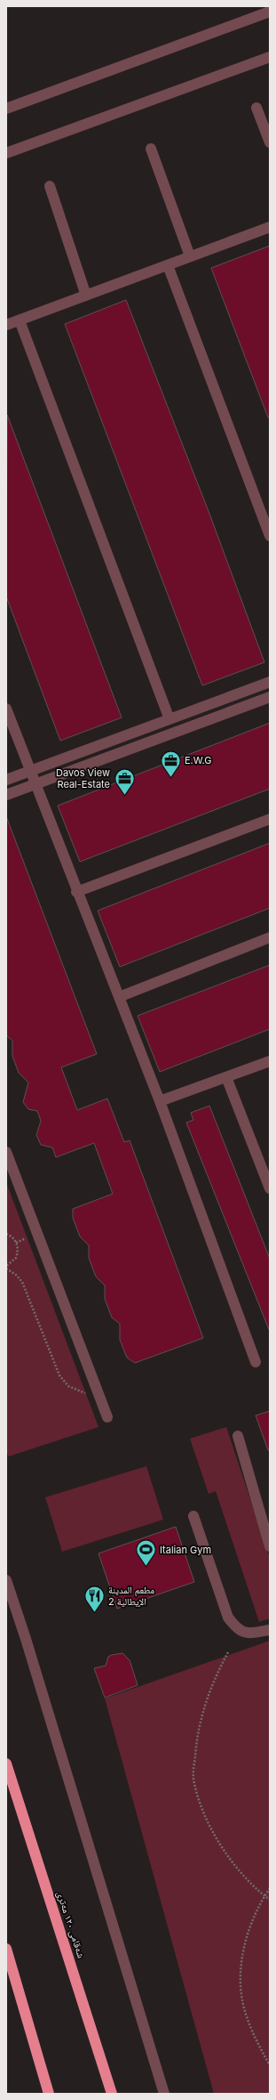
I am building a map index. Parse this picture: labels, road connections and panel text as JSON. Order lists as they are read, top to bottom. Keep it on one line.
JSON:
{"streets":{"highway":["شەقامی ١٢٠ مەتری"]},"places":{"office":["E.W.G","Davos View Real-Estate"],"sports":["Italian Gym"],"restaurant":["مطعم المدينة الإيطالية 2"]}}
